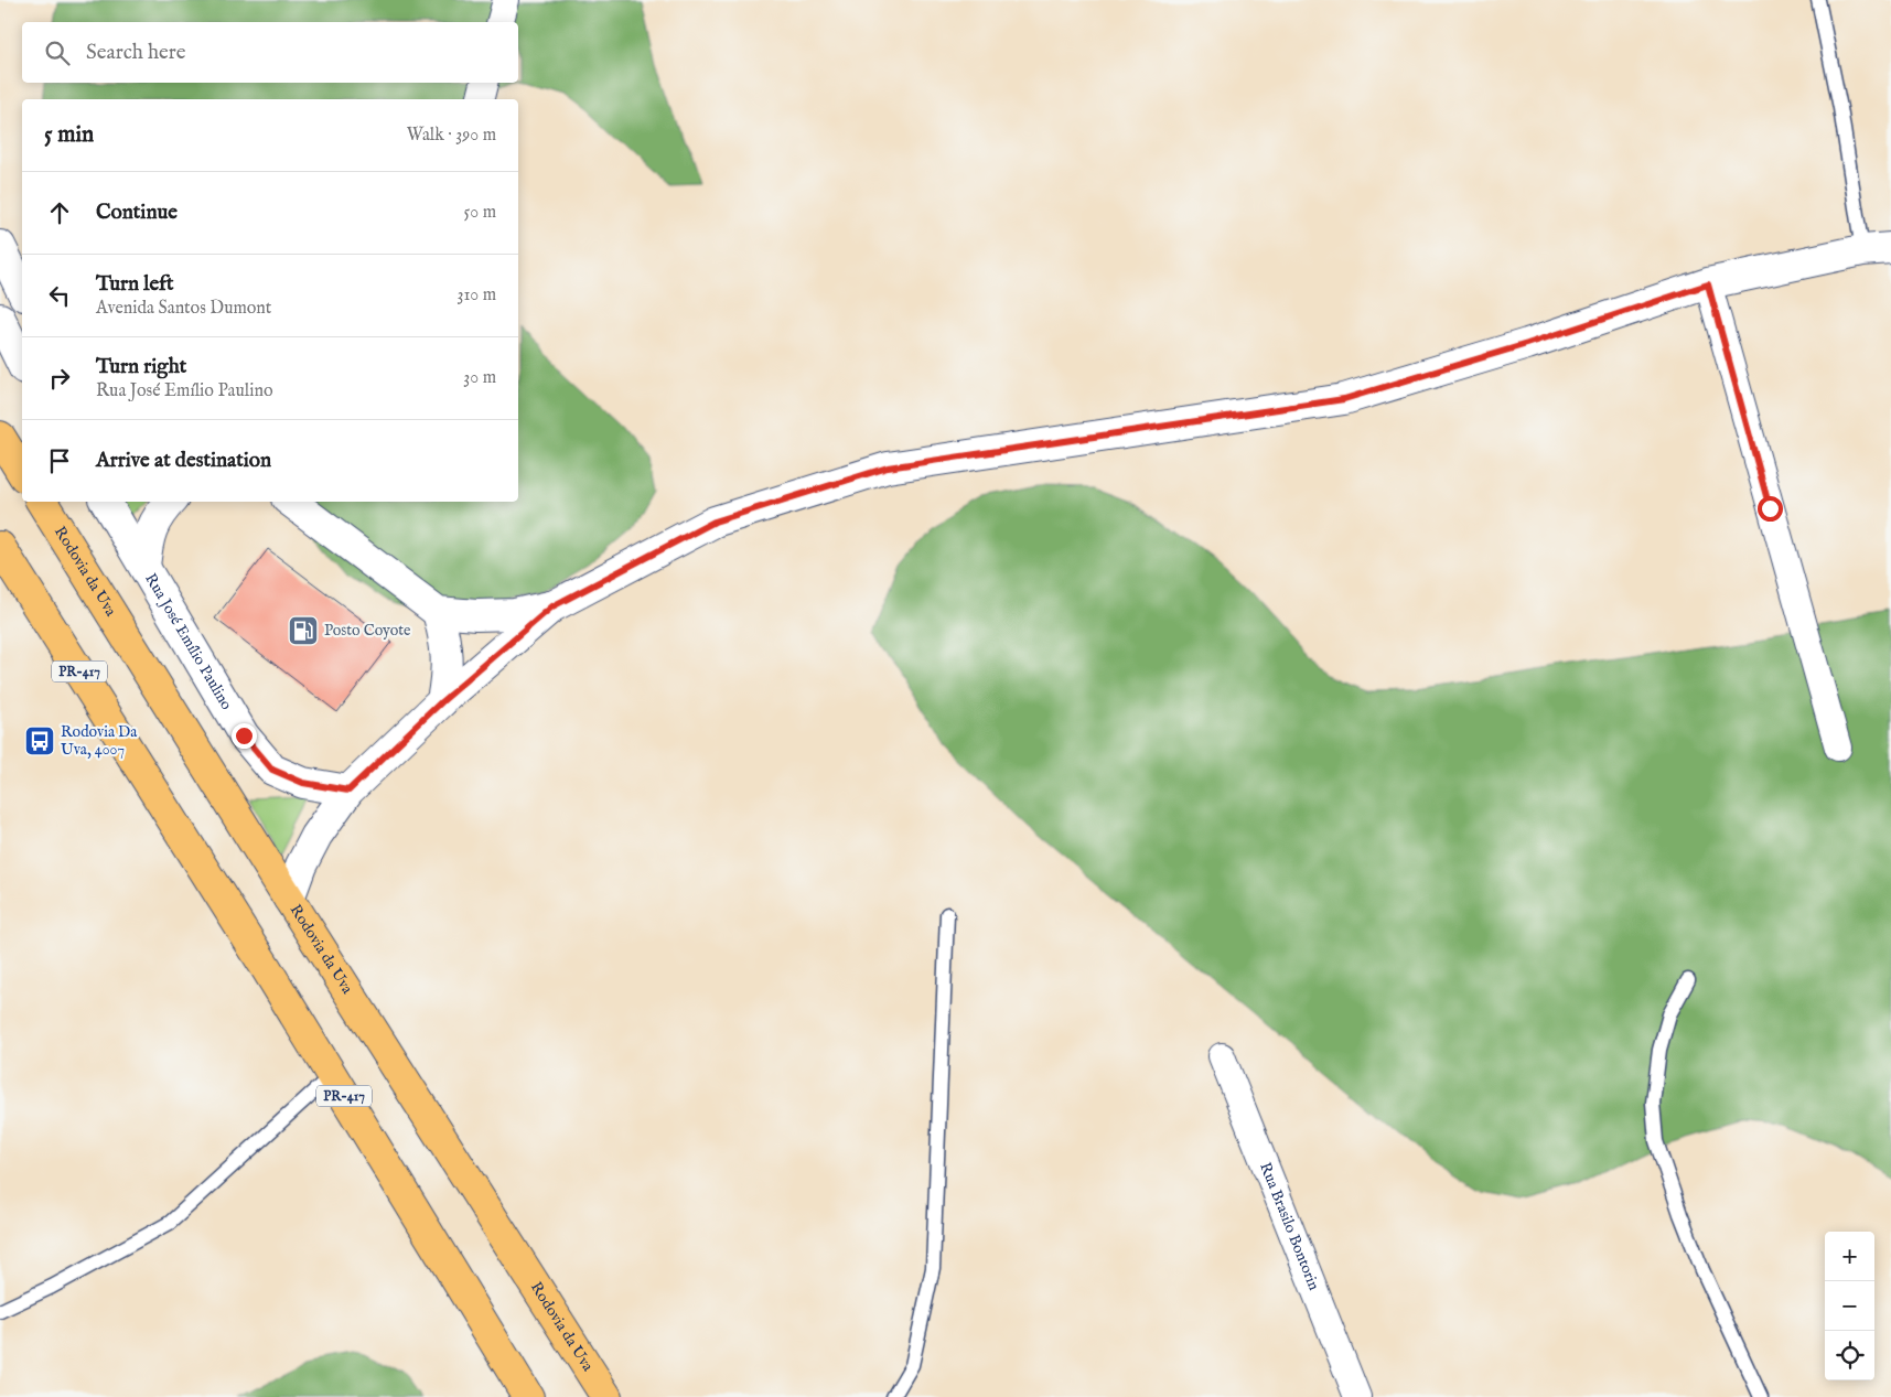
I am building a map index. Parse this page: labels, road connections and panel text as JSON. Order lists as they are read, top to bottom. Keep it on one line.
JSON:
{"streets":{"main road":["Rodovia da Uva","PR-417"],"street":["Rua José Emílio Paulino","Rua Brasilo Bontorin"]},"places":{"fuel station":["Posto Coyote"],"bus stop":["Rodovia Da Uva, 4007"]},"page":{"search":"Search here","heading":["5 min","Walk · 390 m"],"list":[["Continue","50 m"],["Turn left","Avenida Santos Dumont","310 m"],["Turn right","Rua José Emílio Paulino","30 m"],"Arrive at destination"],"map_buttons":["+","−"]}}
